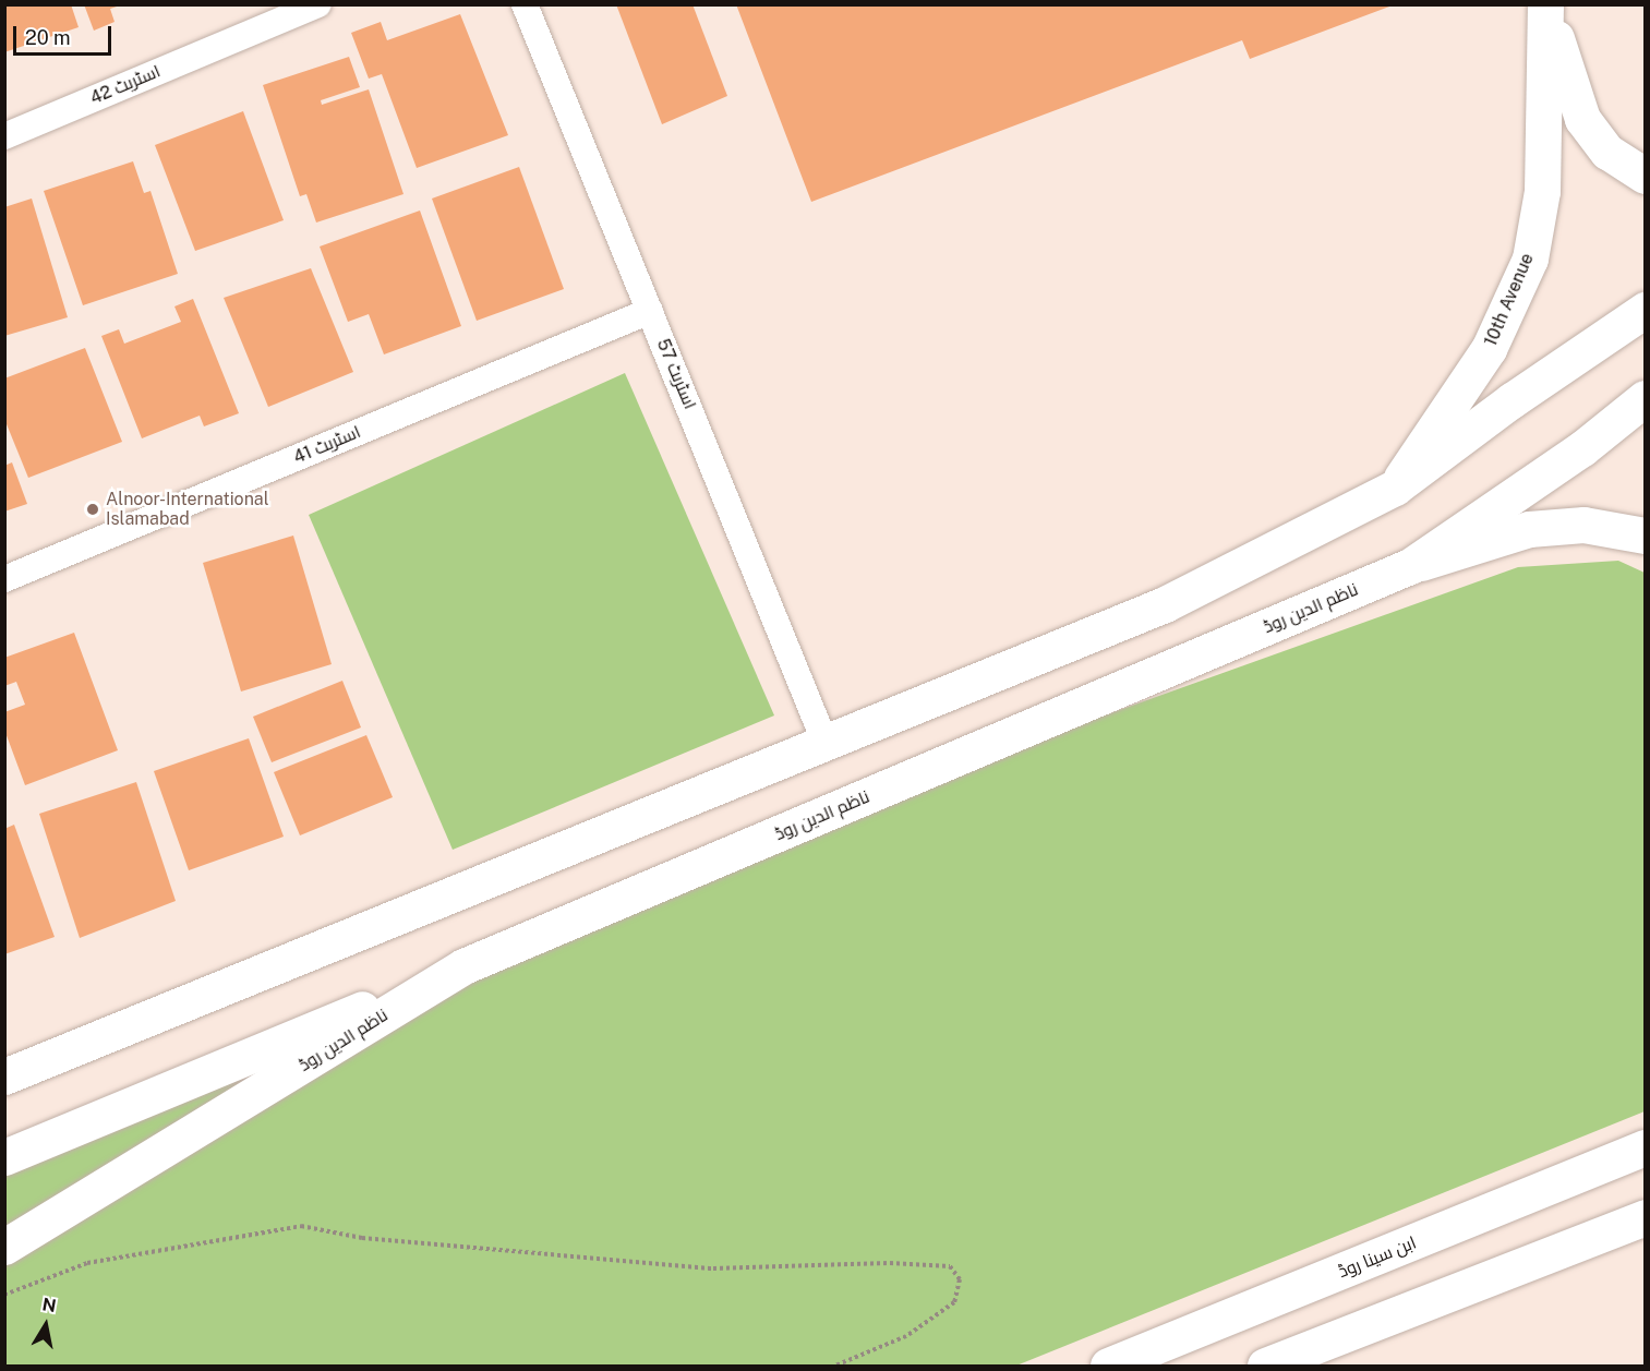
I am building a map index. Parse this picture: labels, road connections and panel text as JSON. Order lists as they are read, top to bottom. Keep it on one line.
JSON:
{"streets":{"main road":["10th Avenue","ناظم الدین روڈ","ابن سینا روڈ"],"street":["اسٹریٹ 42","اسٹریٹ 57","اسٹریٹ 41"]},"crossings":[["اسٹریٹ 57","اسٹریٹ 41"]],"places":["Alnoor-International Islamabad"],"scale_bar":"20 m","north":"top"}
